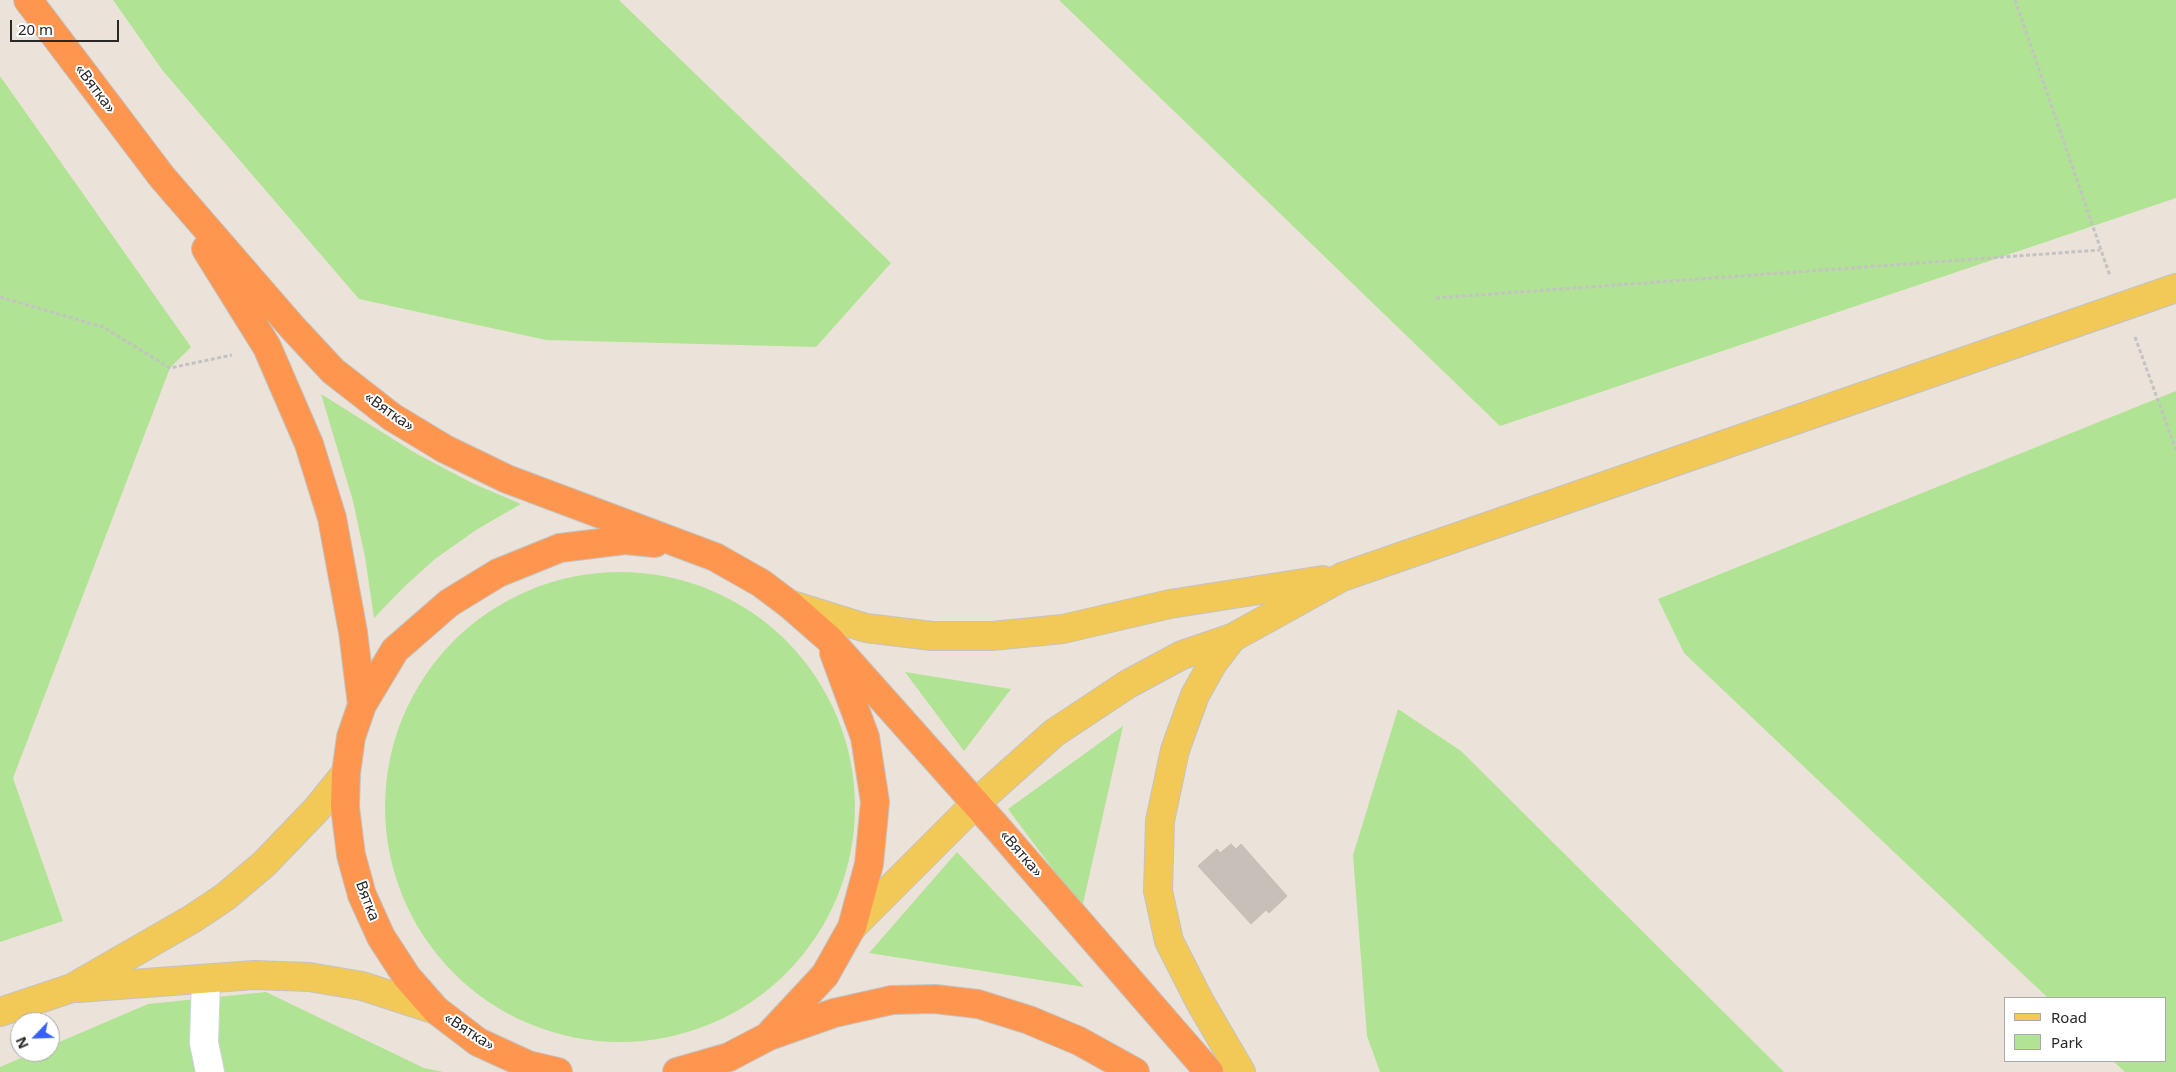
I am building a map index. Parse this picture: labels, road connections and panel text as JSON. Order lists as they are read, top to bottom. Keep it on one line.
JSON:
{"streets":{"highway":["«Вятка»","Вятка"]},"crossings":[["«Вятка»","Вятка"]],"legend":["Road","Park"],"scale_bar":"20 m","north":"bottom left"}
